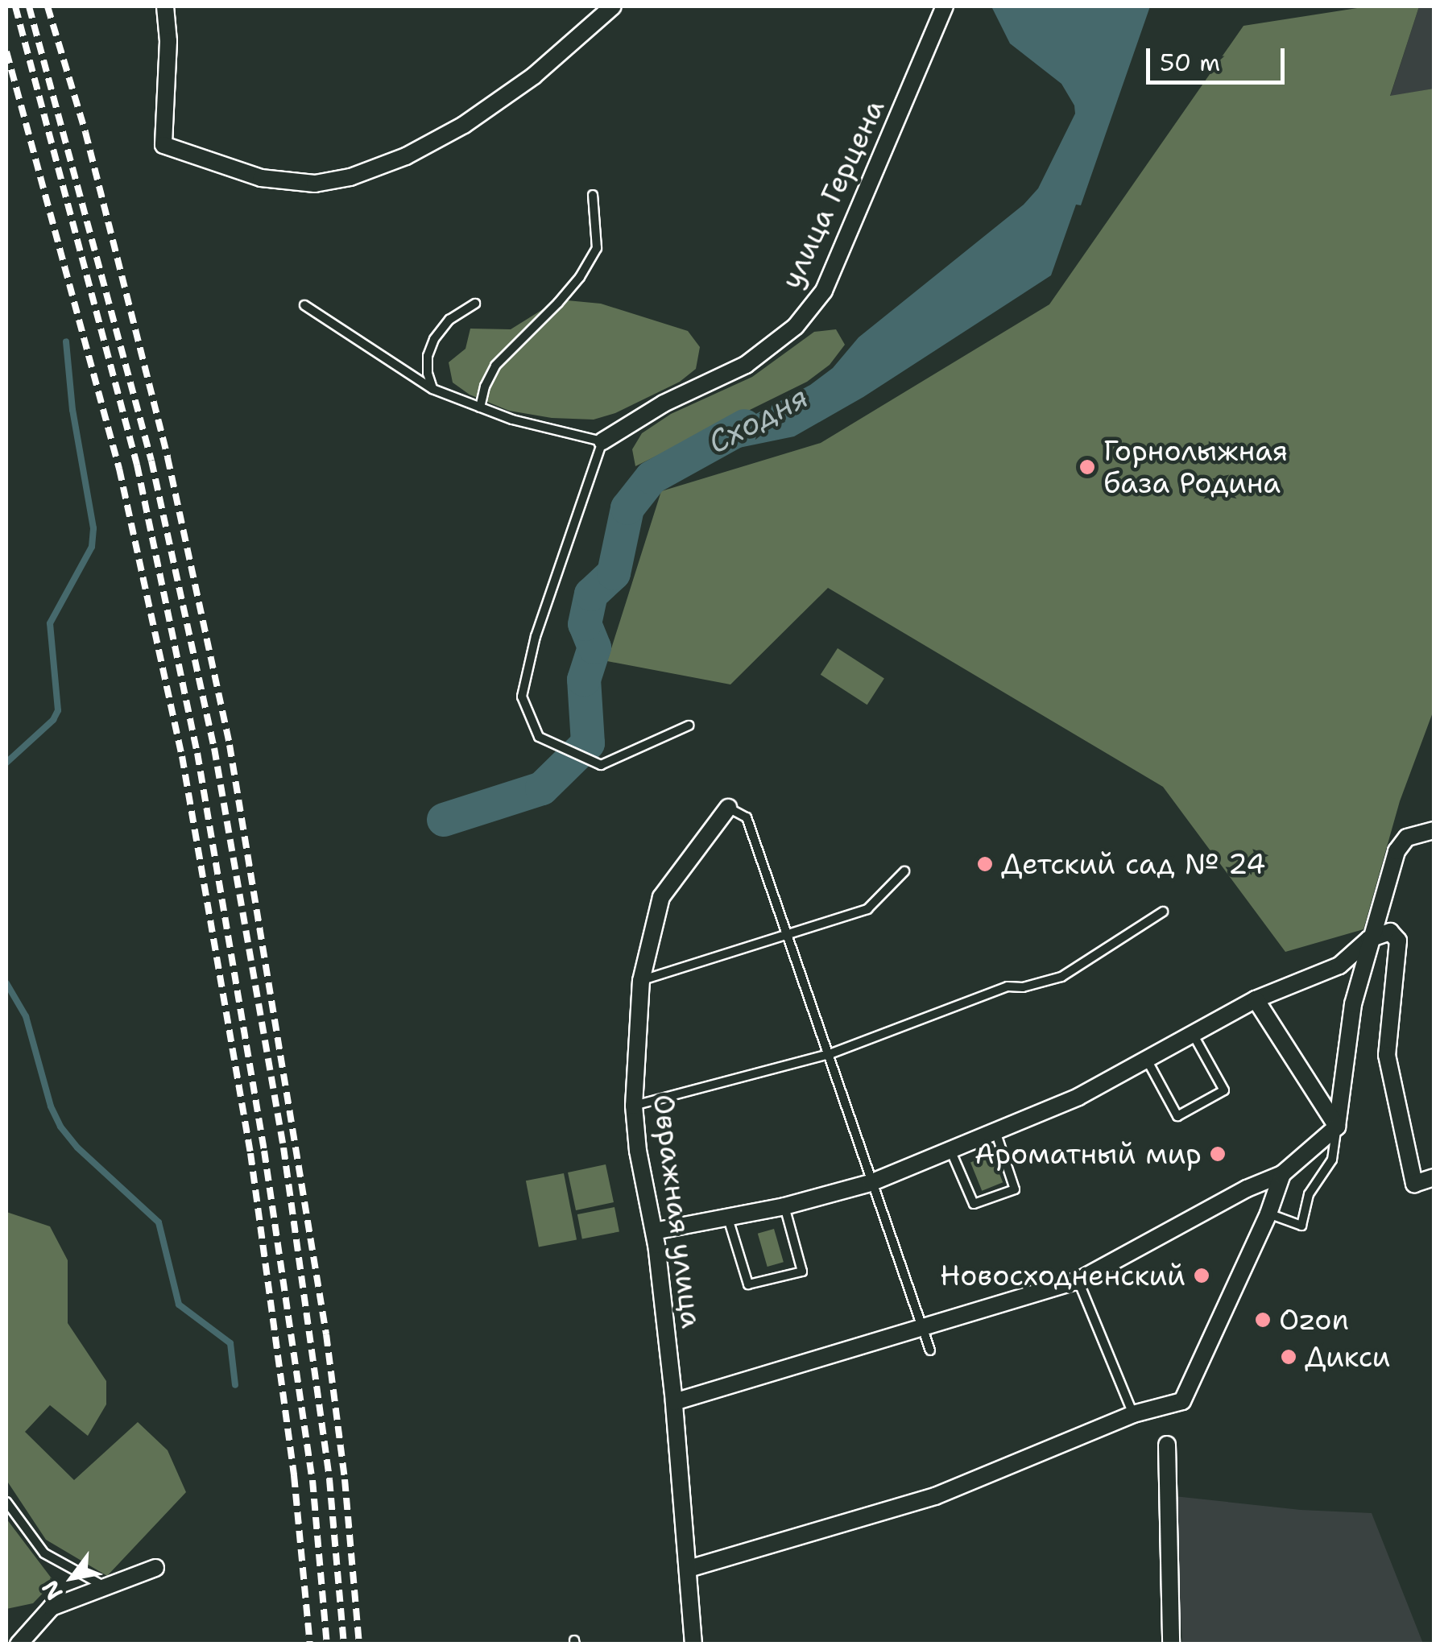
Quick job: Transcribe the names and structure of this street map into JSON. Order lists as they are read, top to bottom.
{
  "streets": {
    "street": ["улица Герцена", "Овражная улица"]
  },
  "water": ["Сходня"],
  "places": [
    "Горнолыжная база Родина",
    "Детский сад № 24",
    "Ароматный мир",
    "Новосходненский",
    "Ozon",
    "Дикси"
  ],
  "scale_bar": "50 m",
  "north": "bottom left"
}
